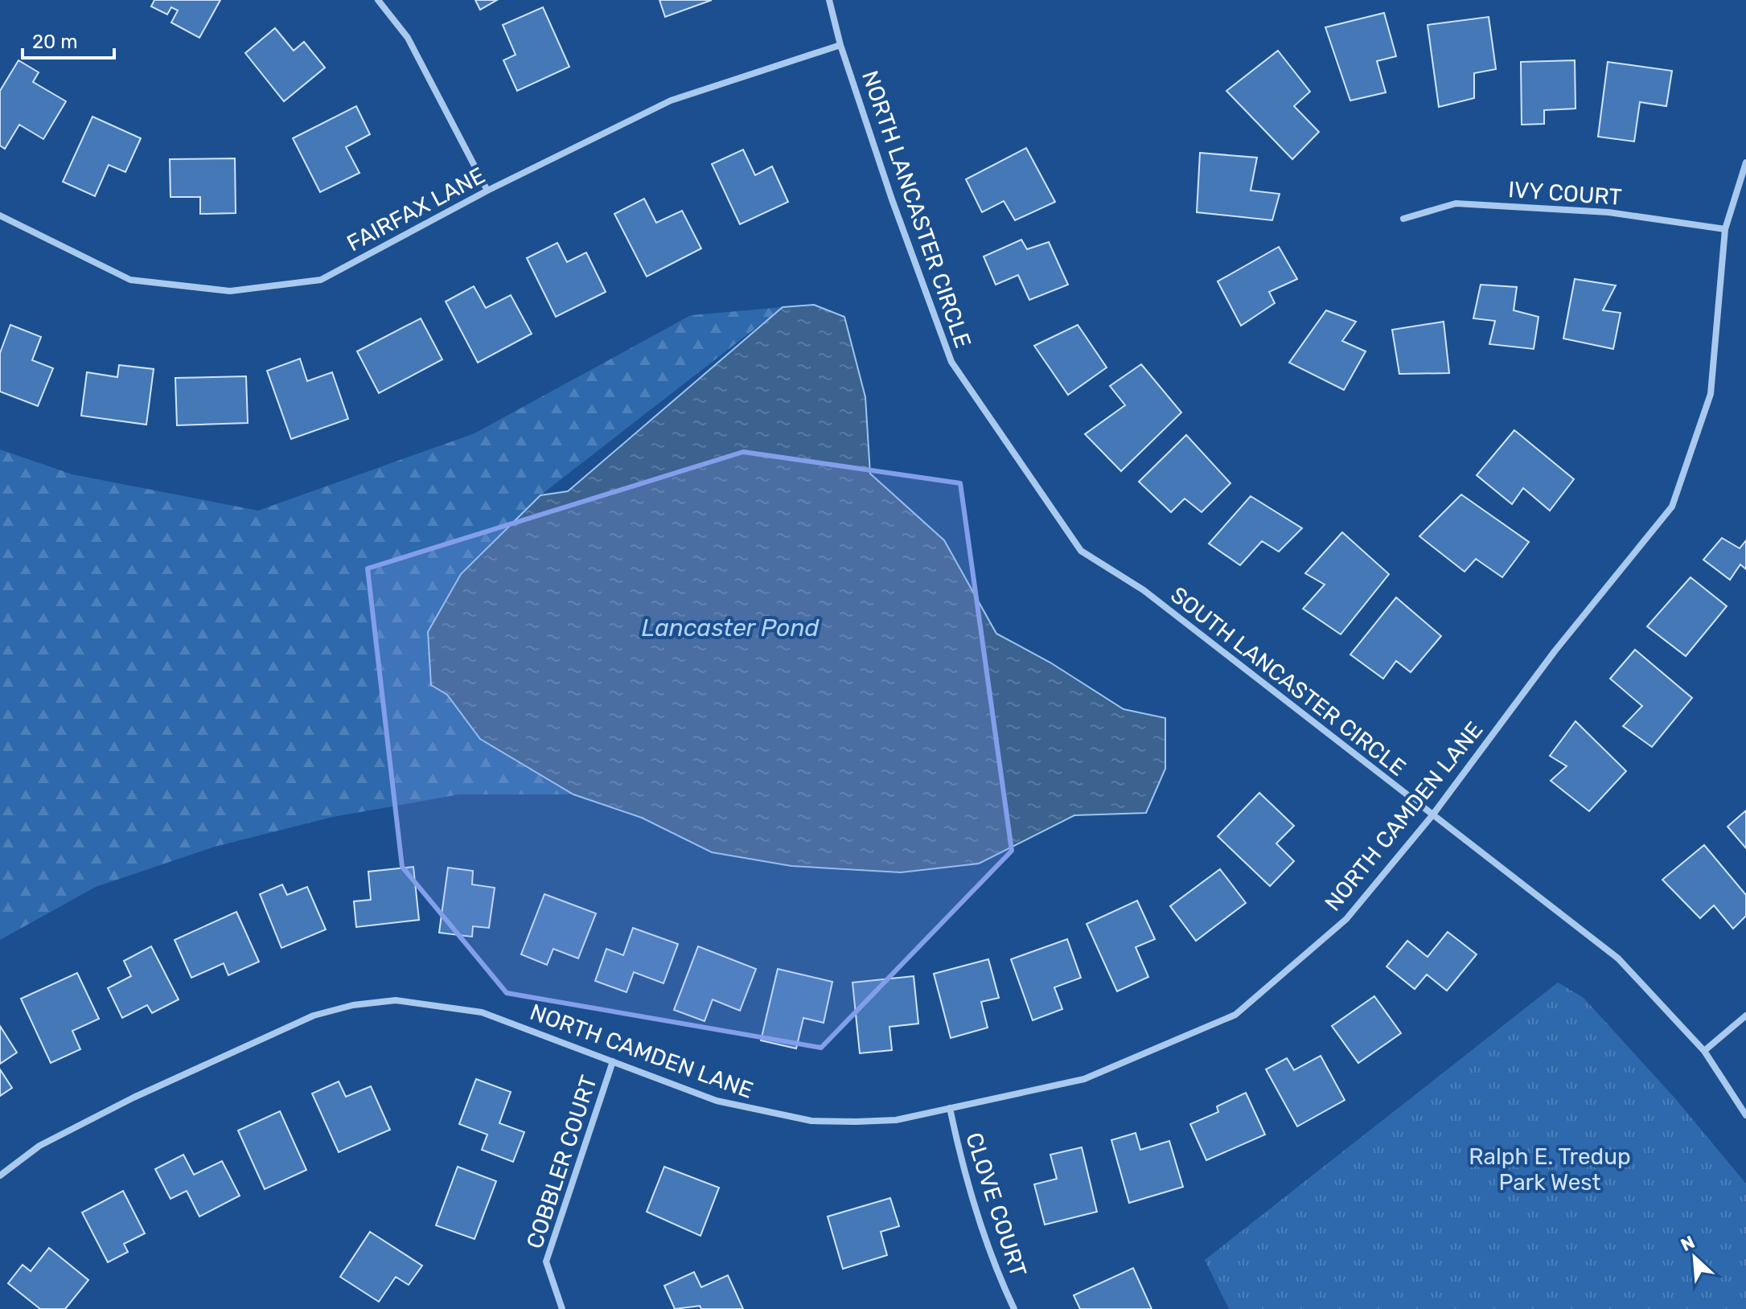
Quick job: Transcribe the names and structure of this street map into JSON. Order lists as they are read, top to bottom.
{
  "streets": {
    "street": [
      "IVY COURT",
      "FAIRFAX LANE",
      "NORTH LANCASTER CIRCLE",
      "SOUTH LANCASTER CIRCLE",
      "NORTH CAMDEN LANE",
      "COBBLER COURT",
      "CLOVE COURT"
    ]
  },
  "crossings": [
    ["IVY COURT", "NORTH CAMDEN LANE"],
    ["FAIRFAX LANE", "NORTH LANCASTER CIRCLE"],
    ["NORTH LANCASTER CIRCLE", "SOUTH LANCASTER CIRCLE"],
    ["SOUTH LANCASTER CIRCLE", "NORTH CAMDEN LANE"],
    ["NORTH CAMDEN LANE", "COBBLER COURT"],
    ["NORTH CAMDEN LANE", "CLOVE COURT"]
  ],
  "water": ["Lancaster Pond"],
  "parks": ["Ralph E. Tredup Park West"],
  "scale_bar": "20 m",
  "north": "top left"
}
